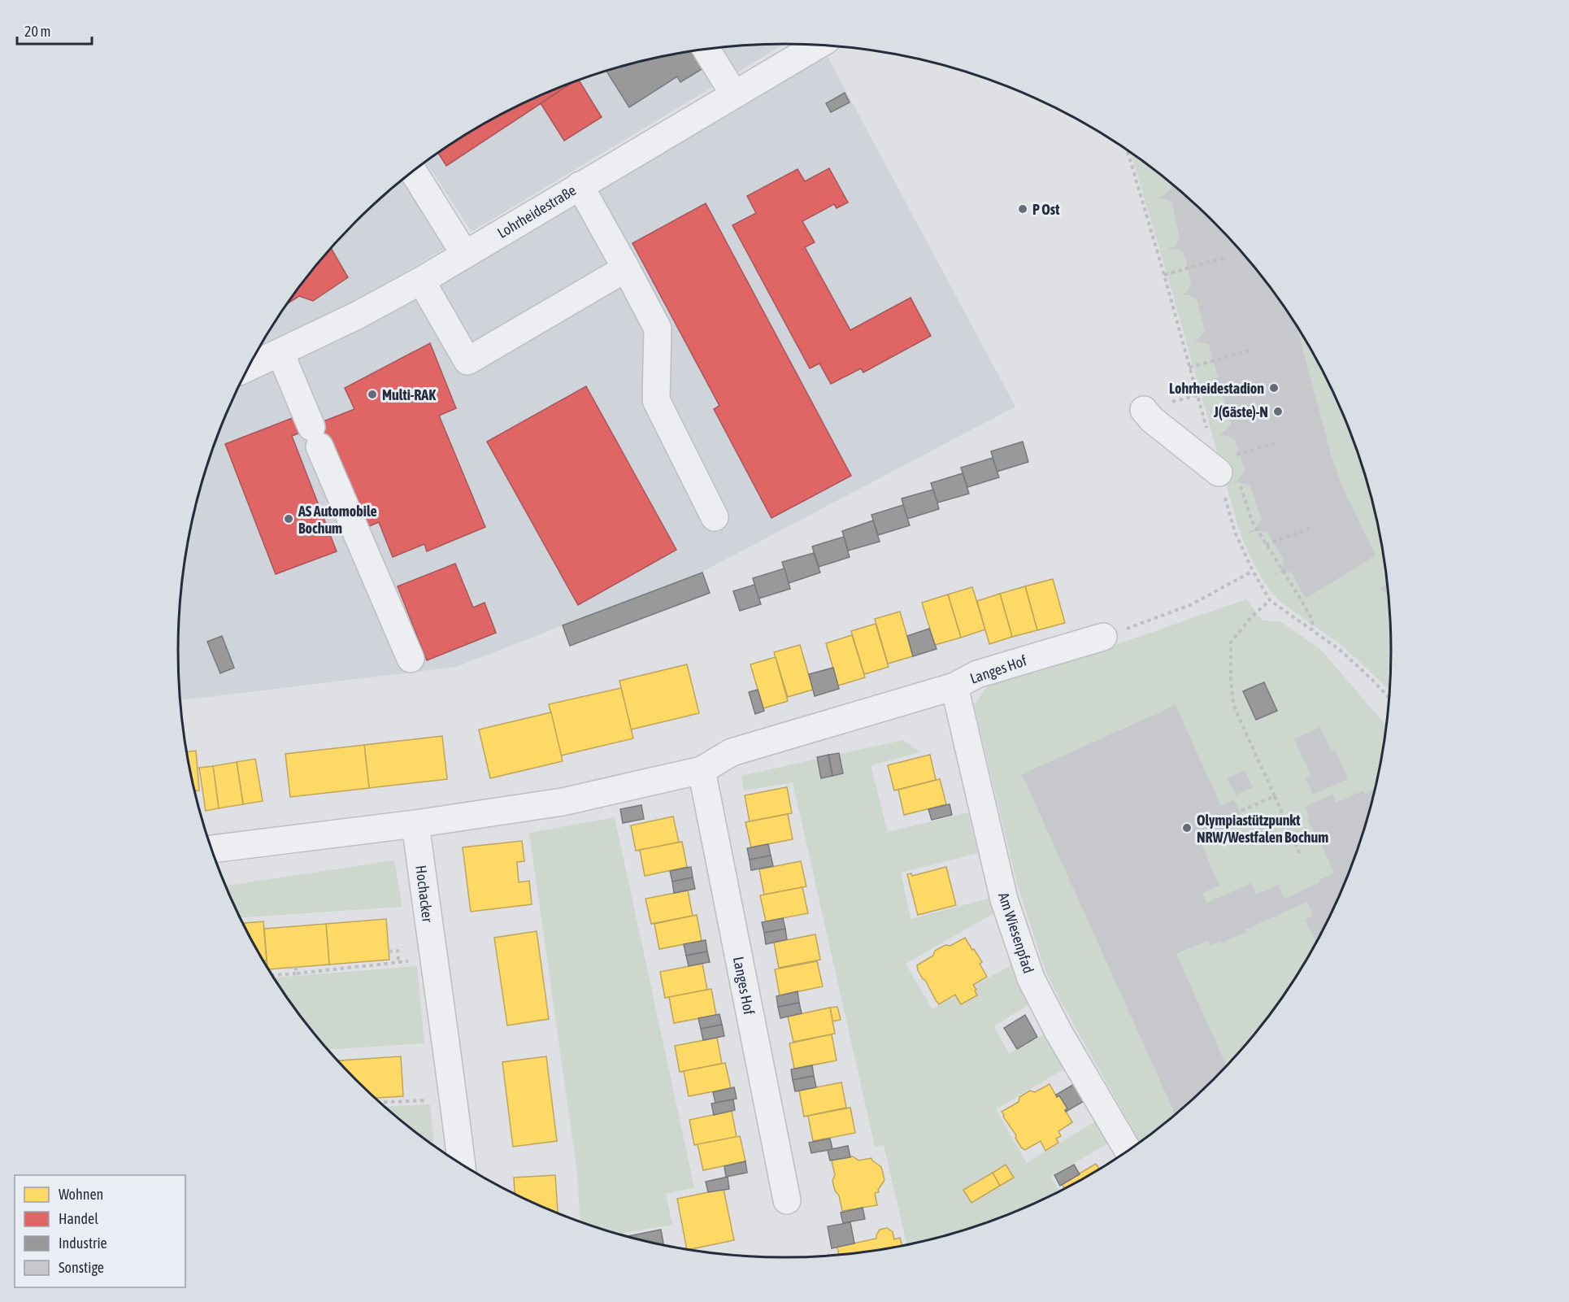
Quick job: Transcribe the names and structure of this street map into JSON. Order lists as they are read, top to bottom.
{
  "streets": {
    "street": [
      "Lohrheidestraße",
      "Langes Hof",
      "Hochacker",
      "Am Wiesenpfad"
    ]
  },
  "crossings": [
    ["Langes Hof", "Hochacker"],
    ["Langes Hof", "Am Wiesenpfad"]
  ],
  "places": [
    "P Ost",
    "Lohrheidestadion",
    "Multi-RAK",
    "J(Gäste)-N",
    "AS Automobile Bochum",
    "Olympiastützpunkt NRW/Westfalen Bochum"
  ],
  "legend": [
    "Wohnen",
    "Handel",
    "Industrie",
    "Sonstige"
  ],
  "scale_bar": "20 m"
}
